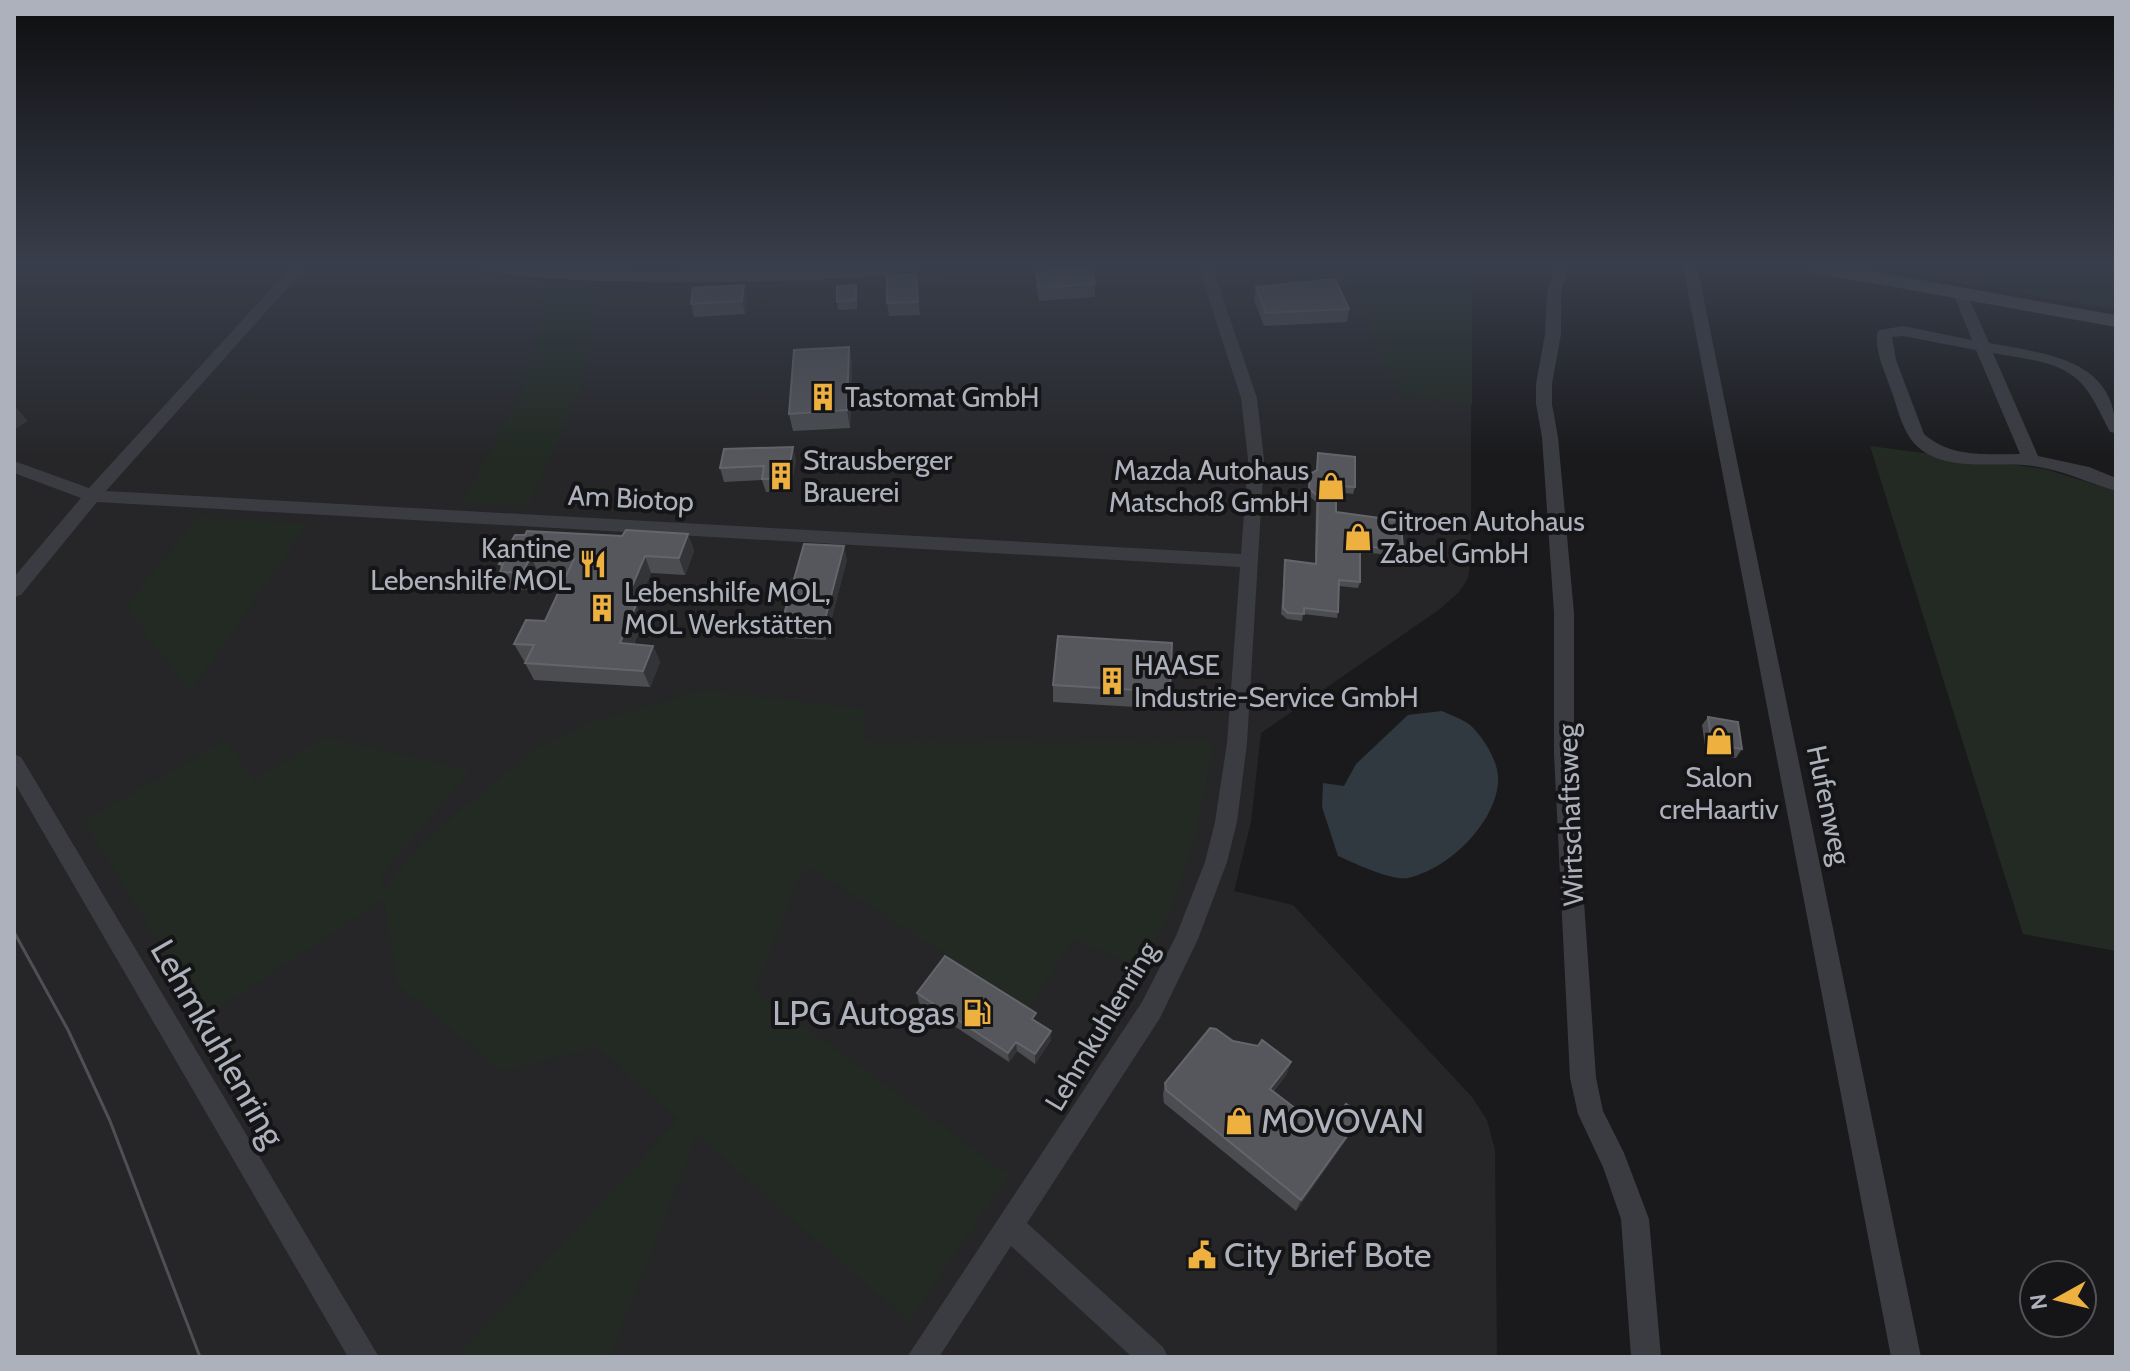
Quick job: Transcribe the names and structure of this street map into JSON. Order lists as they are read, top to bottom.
{
  "streets": {
    "street": [
      "Am Biotop",
      "Hufenweg",
      "Wirtschaftsweg",
      "Lehmkuhlenring"
    ]
  },
  "crossings": [
    ["Am Biotop", "Lehmkuhlenring"]
  ],
  "places": {
    "building": [
      "Tastomat GmbH",
      "Strausberger Brauerei",
      "Lebenshilfe MOL, MOL Werkstätten",
      "HAASE Industrie-Service GmbH"
    ],
    "shop": [
      "Mazda Autohaus Matschoß GmbH",
      "Citroen Autohaus Zabel GmbH",
      "Salon creHaartiv",
      "MOVOVAN"
    ],
    "restaurant": ["Kantine Lebenshilfe MOL"],
    "fuel station": ["LPG Autogas"],
    "public building": ["City Brief Bote"]
  },
  "north": "left"
}
